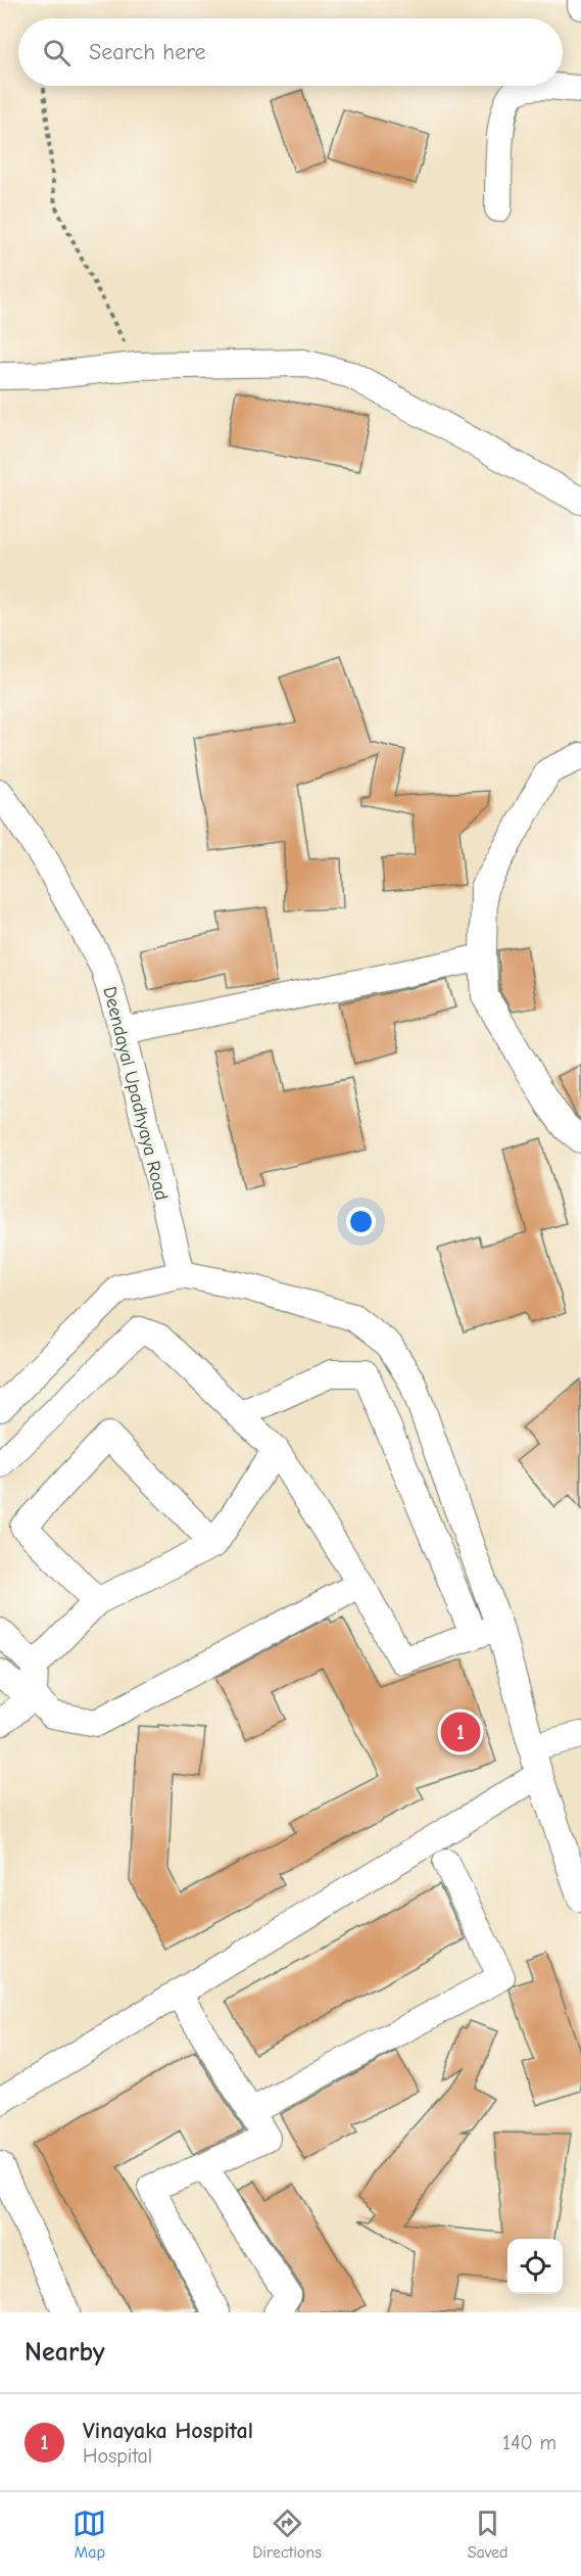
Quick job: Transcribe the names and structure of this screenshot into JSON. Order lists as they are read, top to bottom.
{
  "streets": {
    "street": ["Deendayal Upadhyaya Road"]
  },
  "page": {
    "search": "Search here",
    "pins": "1",
    "heading": "Nearby",
    "list": [
      {
        "mark": "1",
        "name": "Vinayaka Hospital",
        "note": "Hospital",
        "value": "140 m"
      }
    ],
    "nav": ["Map", "Directions", "Saved"]
  }
}
